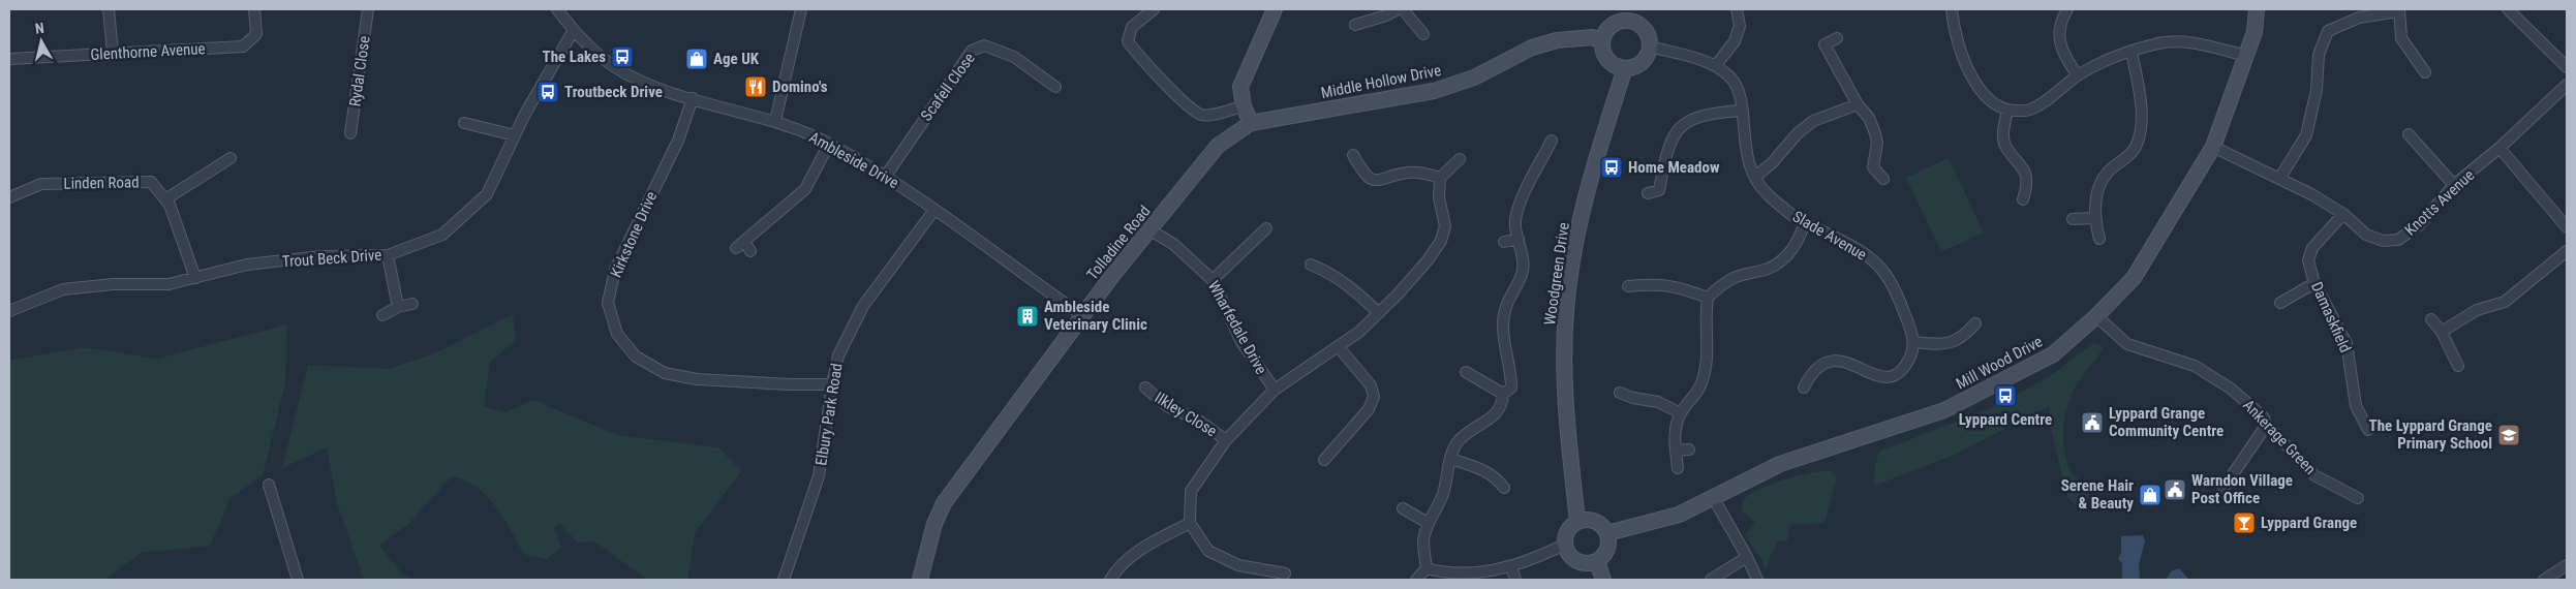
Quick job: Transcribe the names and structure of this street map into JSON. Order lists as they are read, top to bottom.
{
  "streets": {
    "main road": [
      "Middle Hollow Drive",
      "Tolladine Road",
      "Woodgreen Drive",
      "Mill Wood Drive"
    ],
    "street": [
      "Glenthorne Avenue",
      "Rydal Close",
      "Scafell Close",
      "Ambleside Drive",
      "Linden Road",
      "Knotts Avenue",
      "Kirkstone Drive",
      "Slade Avenue",
      "Trout Beck Drive",
      "Damaskfield",
      "Wharfedale Drive",
      "Elbury Park Road",
      "Ilkley Close",
      "Ankerage Green"
    ]
  },
  "crossings": [
    ["Middle Hollow Drive", "Slade Avenue"],
    ["Middle Hollow Drive", "Tolladine Road"],
    ["Middle Hollow Drive", "Woodgreen Drive"],
    ["Scafell Close", "Ambleside Drive"],
    ["Ambleside Drive", "Kirkstone Drive"],
    ["Ambleside Drive", "Tolladine Road"],
    ["Ambleside Drive", "Trout Beck Drive"],
    ["Ambleside Drive", "Elbury Park Road"],
    ["Linden Road", "Trout Beck Drive"],
    ["Knotts Avenue", "Damaskfield"],
    ["Knotts Avenue", "Mill Wood Drive"],
    ["Kirkstone Drive", "Elbury Park Road"],
    ["Slade Avenue", "Woodgreen Drive"],
    ["Tolladine Road", "Wharfedale Drive"],
    ["Woodgreen Drive", "Mill Wood Drive"],
    ["Mill Wood Drive", "Ankerage Green"]
  ],
  "places": {
    "bus stop": [
      "The Lakes",
      "Troutbeck Drive",
      "Home Meadow",
      "Lyppard Centre"
    ],
    "shop": ["Age UK", "Serene Hair & Beauty"],
    "restaurant": ["Domino's"],
    "building": ["Ambleside Veterinary Clinic"],
    "public building": ["Lyppard Grange Community Centre", "Warndon Village Post Office"],
    "school or university": ["The Lyppard Grange Primary School"],
    "bar": ["Lyppard Grange"]
  },
  "north": "top"
}
